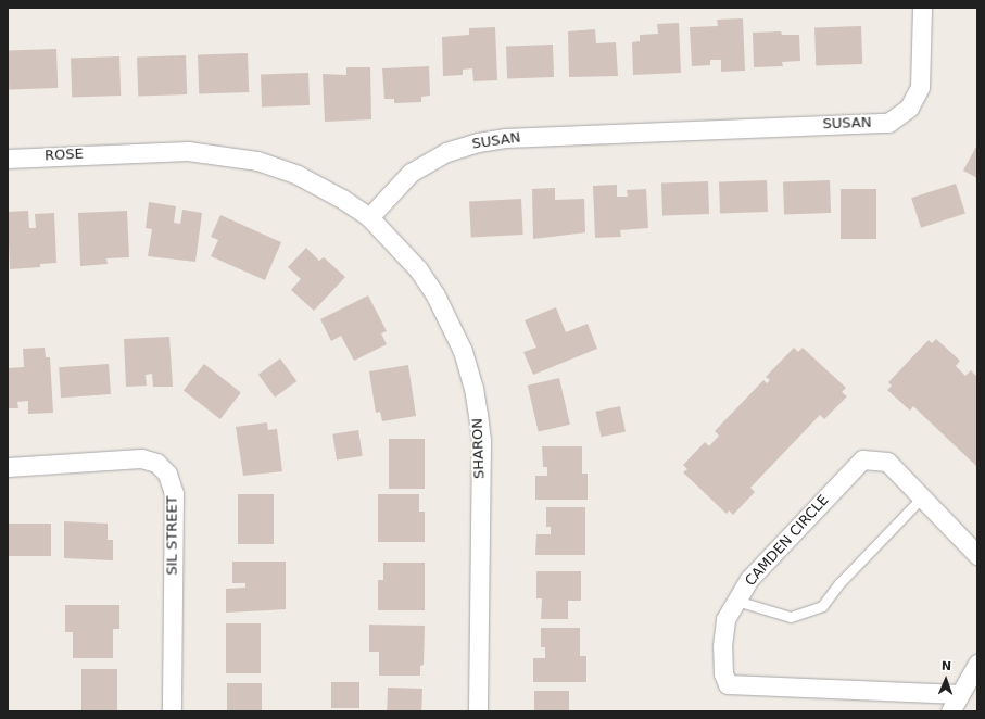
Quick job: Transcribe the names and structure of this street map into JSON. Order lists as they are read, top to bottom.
{
  "streets": {
    "street": [
      "SUSAN",
      "ROSE",
      "SHARON",
      "SIL STREET",
      "CAMDEN CIRCLE"
    ]
  },
  "crossings": [
    ["SUSAN", "ROSE"],
    ["SUSAN", "SHARON"],
    ["ROSE", "SHARON"]
  ],
  "north": "top"
}
